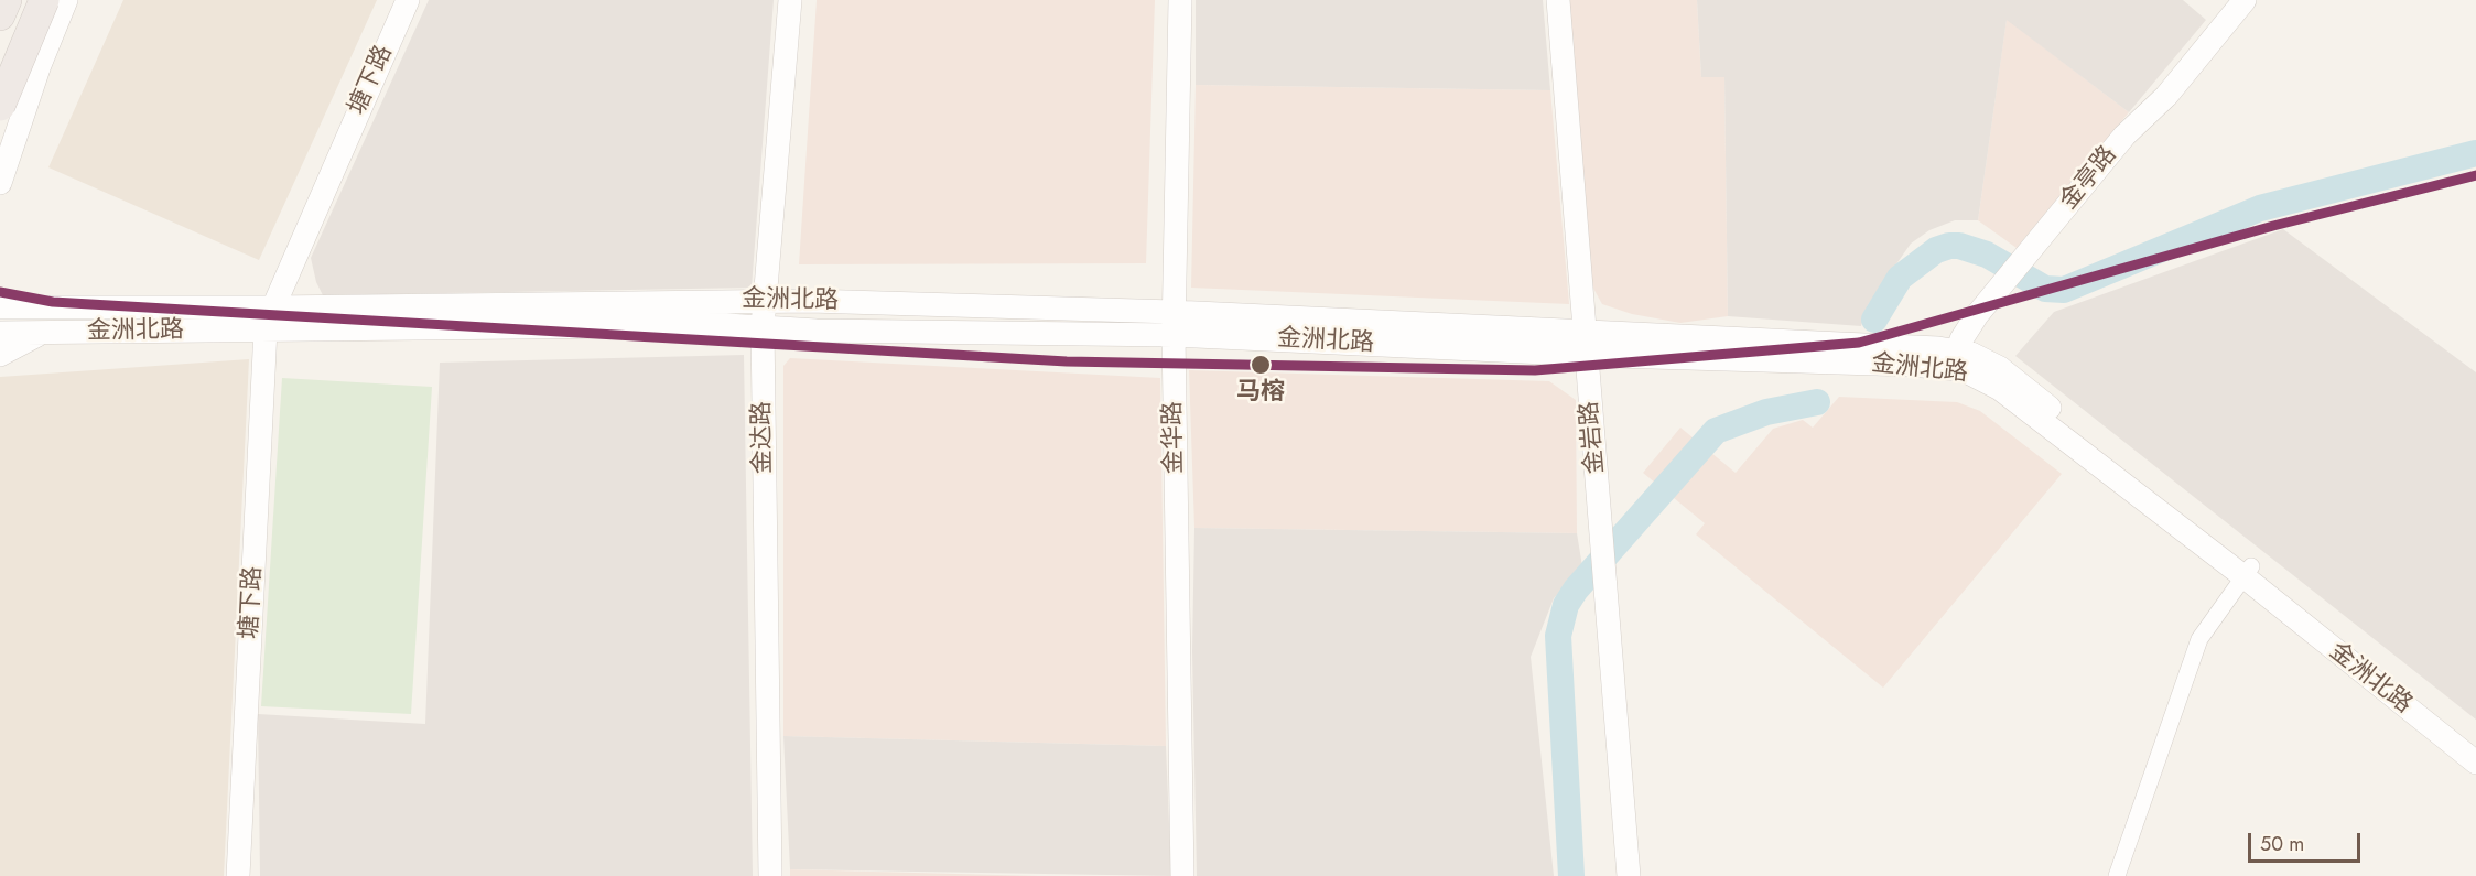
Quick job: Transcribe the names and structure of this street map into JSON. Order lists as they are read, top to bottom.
{
  "streets": {
    "main road": [
      "塘下路",
      "金亭路",
      "金洲北路",
      "金达路",
      "金华路",
      "金岩路"
    ]
  },
  "crossings": [
    ["塘下路", "金洲北路"],
    ["金亭路", "金洲北路"],
    ["金洲北路", "金达路"],
    ["金洲北路", "金华路"],
    ["金洲北路", "金岩路"]
  ],
  "places": ["马榕"],
  "scale_bar": "50 m"
}
